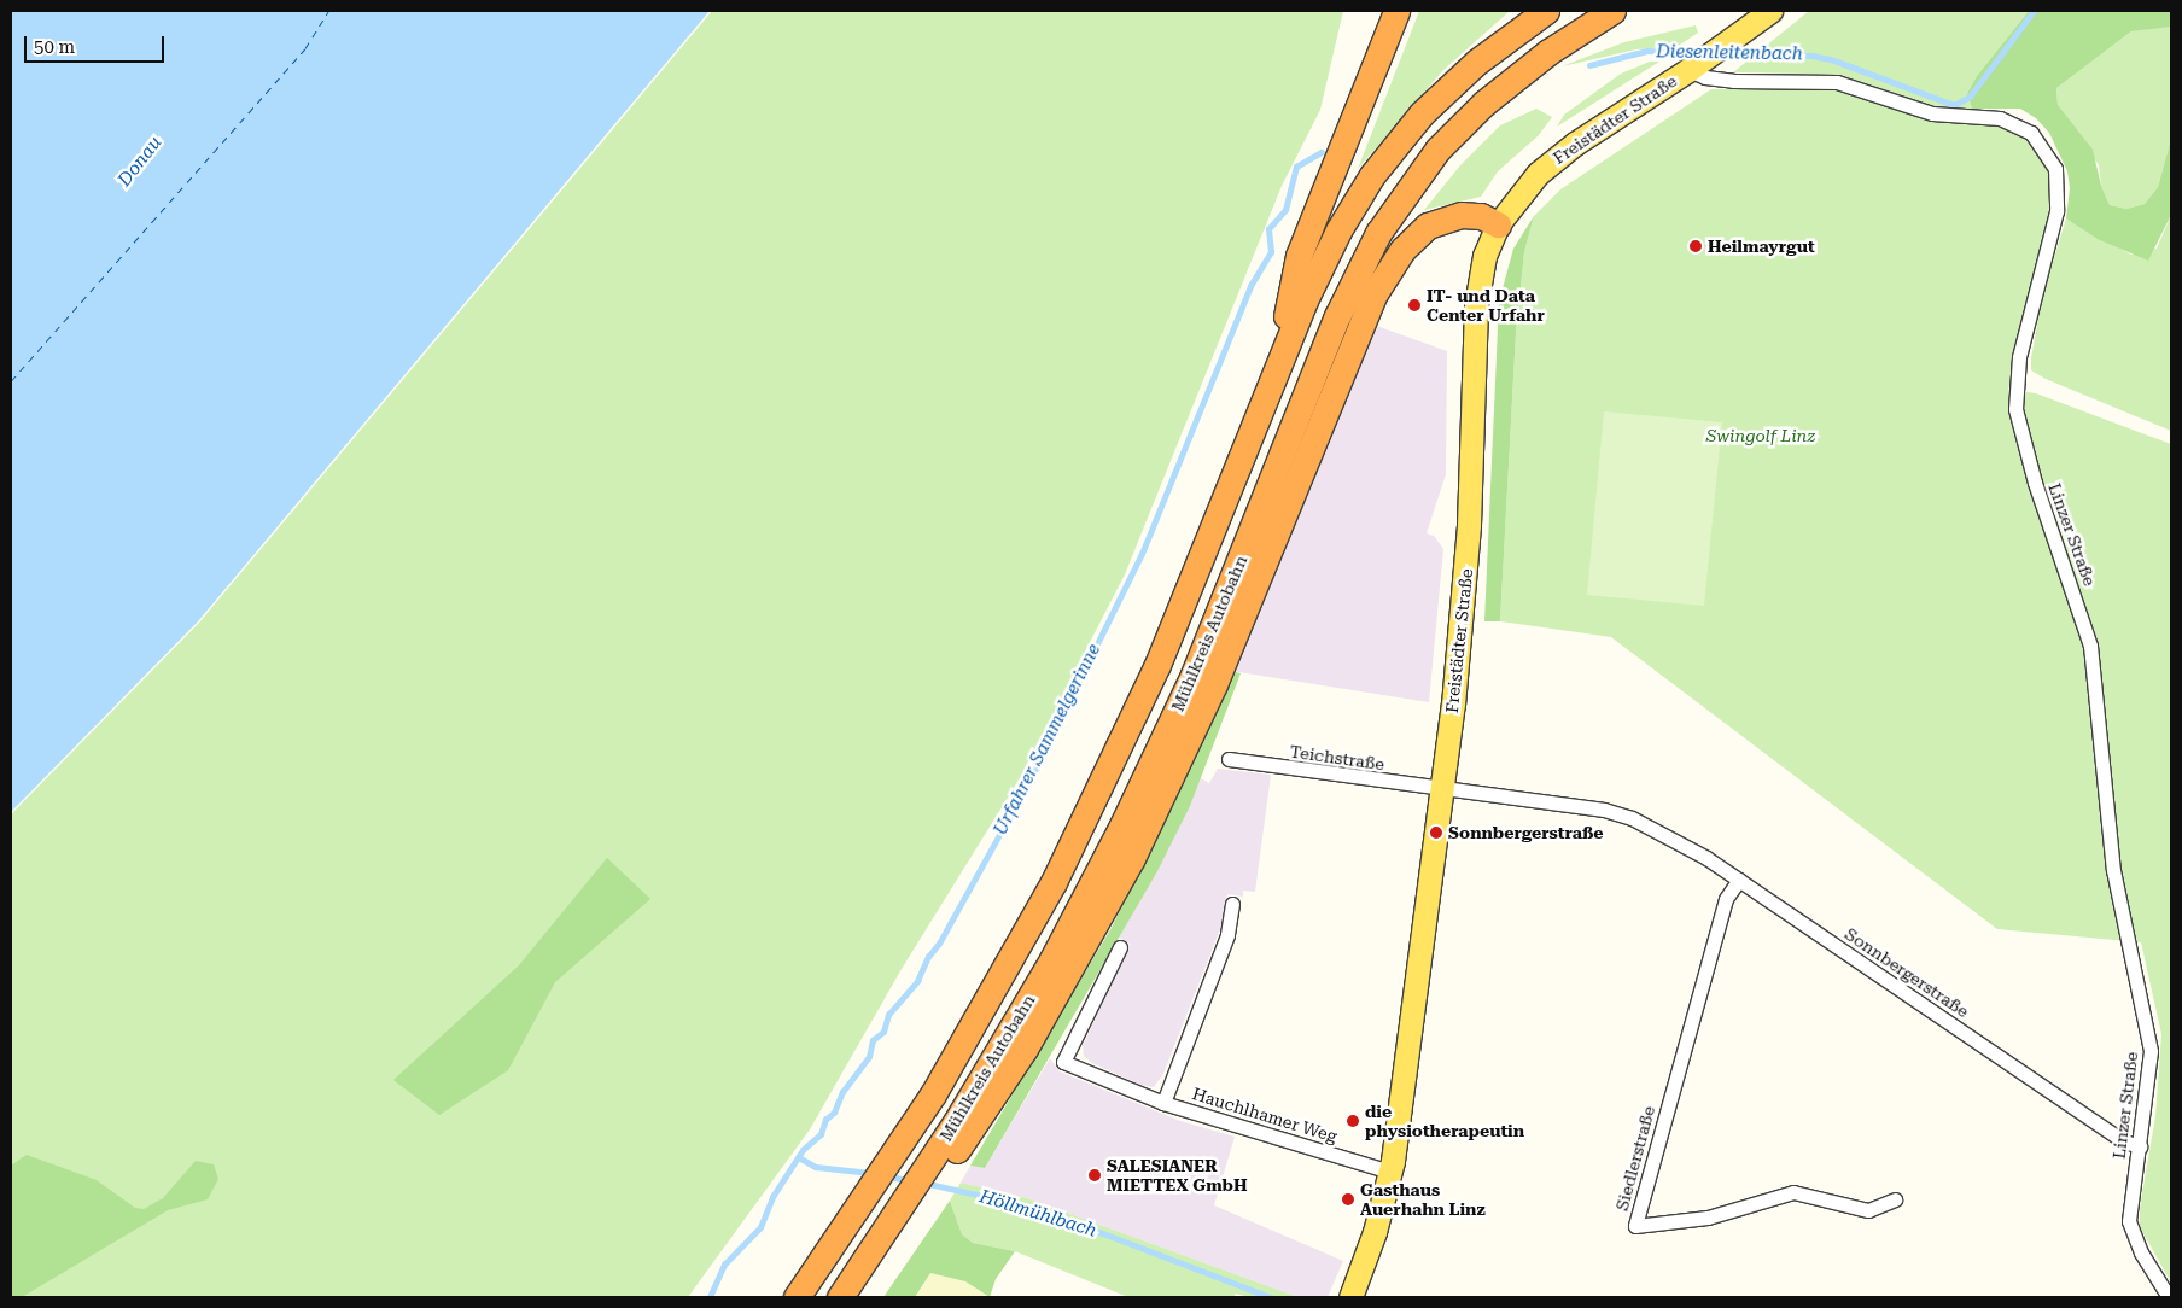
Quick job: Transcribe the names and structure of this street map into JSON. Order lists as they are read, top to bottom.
{
  "streets": {
    "highway": ["Mühlkreis Autobahn"],
    "main road": ["Freistädter Straße"],
    "street": [
      "Linzer Straße",
      "Teichstraße",
      "Sonnbergerstraße",
      "Hauchlhamer Weg",
      "Siedlerstraße"
    ]
  },
  "crossings": [
    ["Freistädter Straße", "Linzer Straße"],
    ["Freistädter Straße", "Teichstraße"],
    ["Freistädter Straße", "Sonnbergerstraße"],
    ["Freistädter Straße", "Hauchlhamer Weg"],
    ["Linzer Straße", "Sonnbergerstraße"],
    ["Teichstraße", "Sonnbergerstraße"],
    ["Sonnbergerstraße", "Siedlerstraße"]
  ],
  "water": [
    "Diesenleitenbach",
    "Donau",
    "Urfahrer Sammelgerinne",
    "Höllmühlbach"
  ],
  "parks": ["Swingolf Linz"],
  "places": [
    "Heilmayrgut",
    "IT- und Data Center Urfahr",
    "Sonnbergerstraße",
    "die physiotherapeutin",
    "SALESIANER MIETTEX GmbH",
    "Gasthaus Auerhahn Linz"
  ],
  "scale_bar": "50 m"
}
